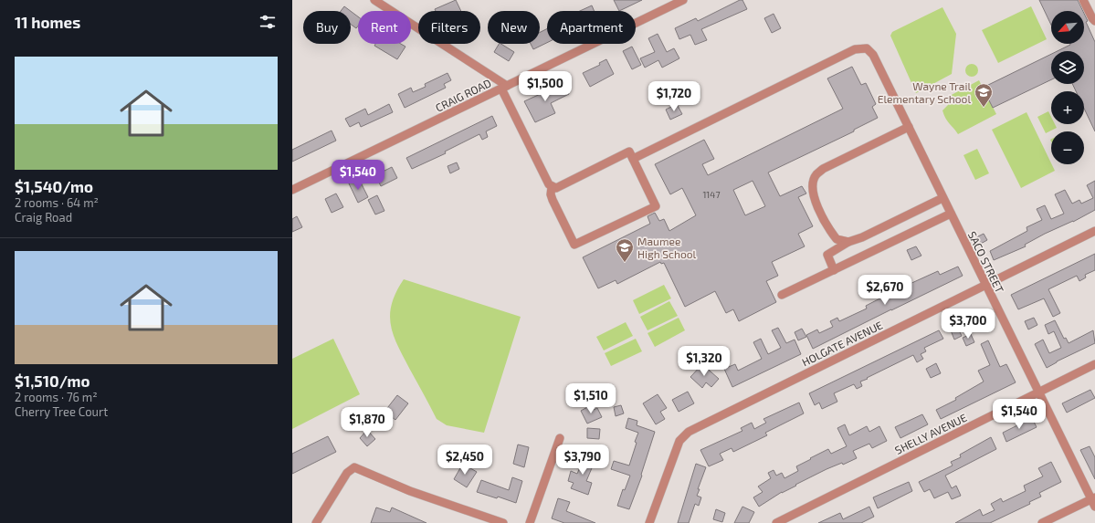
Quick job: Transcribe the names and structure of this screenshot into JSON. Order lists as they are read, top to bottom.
{
  "streets": {
    "street": [
      "CRAIG ROAD",
      "SACO STREET",
      "HOLGATE AVENUE",
      "SHELLY AVENUE"
    ]
  },
  "crossings": [
    ["SACO STREET", "HOLGATE AVENUE"],
    ["SACO STREET", "SHELLY AVENUE"]
  ],
  "places": {
    "school or university": ["Wayne Trail Elementary School", "Maumee High School"]
  },
  "house_numbers": ["1147"],
  "north": "bottom left",
  "page": {
    "heading": "11 homes",
    "map_buttons": ["+", "−"],
    "chip": [
      "Buy",
      "Rent",
      "Filters",
      "New",
      "Apartment"
    ],
    "list": [
      {
        "name": "$1,540/mo",
        "note": "2 rooms · 64 m² · Craig Road"
      },
      {
        "name": "$1,510/mo",
        "note": "2 rooms · 76 m² · Cherry Tree Court"
      }
    ],
    "price": [
      "$1,500",
      "$1,720",
      "$1,540",
      "$2,670",
      "$3,700",
      "$1,320",
      "$1,510",
      "$1,540",
      "$1,870",
      "$2,450",
      "$3,790"
    ]
  }
}
